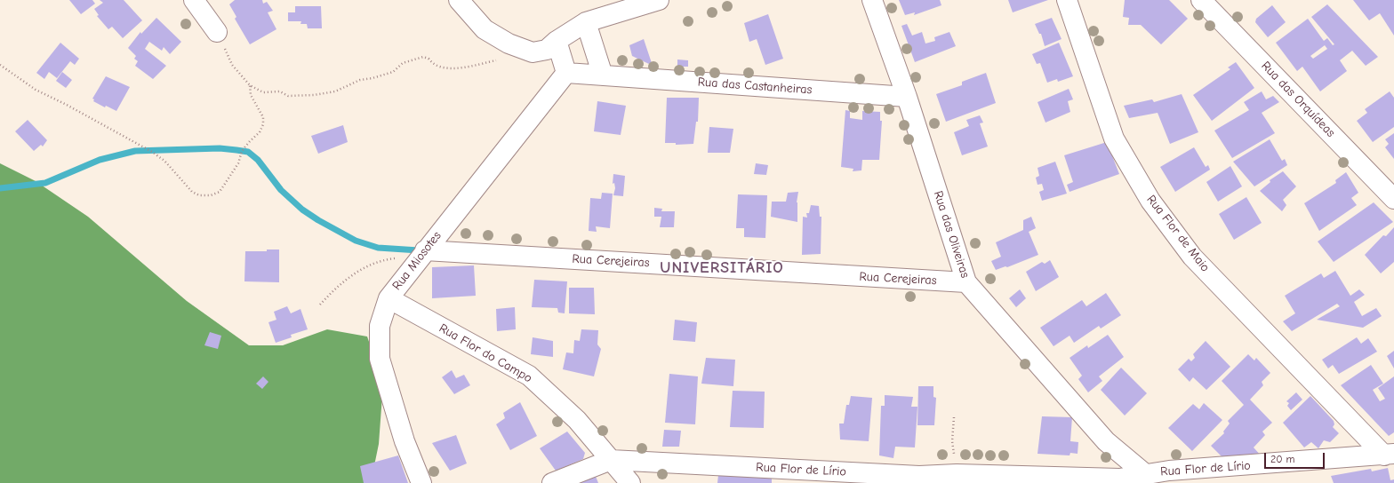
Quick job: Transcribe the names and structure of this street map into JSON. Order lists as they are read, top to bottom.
{
  "streets": {
    "street": [
      "Rua das Castanheiras",
      "Rua das Orquídeas",
      "Rua Flor de Maio",
      "Rua das Oliveiras",
      "Rua Miosotes",
      "Rua Cerejeiras",
      "Rua Flor do Campo",
      "Rua Flor de Lírio"
    ]
  },
  "crossings": [
    ["Rua das Castanheiras", "Rua das Oliveiras"],
    ["Rua das Castanheiras", "Rua Miosotes"],
    ["Rua Flor de Maio", "Rua Flor de Lírio"],
    ["Rua das Oliveiras", "Rua Cerejeiras"],
    ["Rua das Oliveiras", "Rua Flor de Lírio"],
    ["Rua Miosotes", "Rua Cerejeiras"],
    ["Rua Miosotes", "Rua Flor do Campo"],
    ["Rua Flor do Campo", "Rua Flor de Lírio"]
  ],
  "districts": ["UNIVERSITÁRIO"],
  "scale_bar": "20 m"
}
